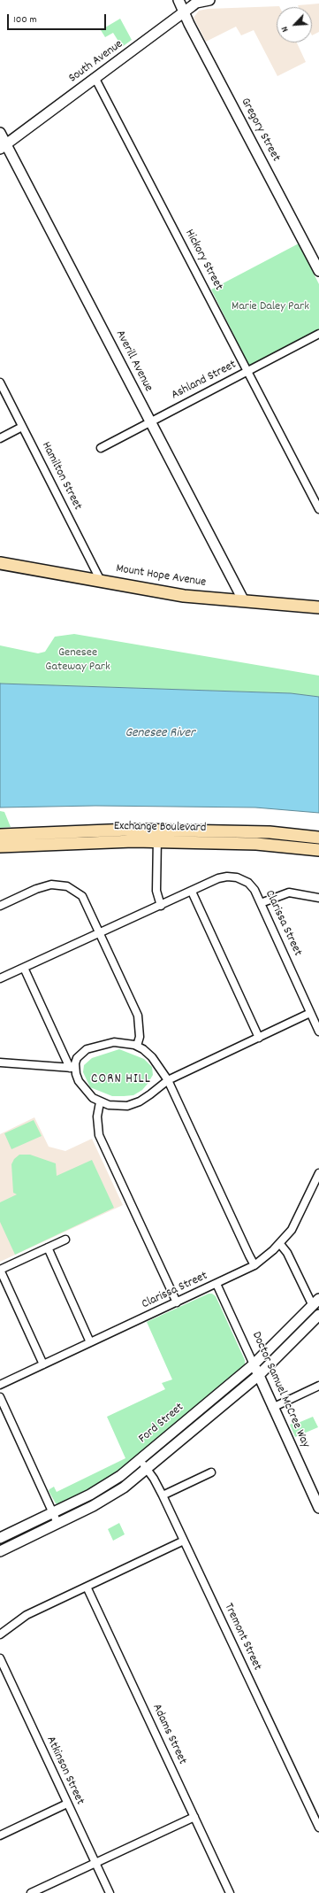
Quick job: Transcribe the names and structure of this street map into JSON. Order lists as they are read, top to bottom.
{
  "streets": {
    "main road": [
      "South Avenue",
      "Gregory Street",
      "Averill Avenue",
      "Mount Hope Avenue",
      "Exchange Boulevard",
      "Doctor Samuel McCree Way",
      "Ford Street"
    ],
    "street": [
      "Hickory Street",
      "Ashland Street",
      "Hamilton Street",
      "Clarissa Street",
      "Tremont Street",
      "Adams Street",
      "Atkinson Street"
    ]
  },
  "crossings": [
    ["South Avenue", "Gregory Street"],
    ["South Avenue", "Hickory Street"],
    ["South Avenue", "Averill Avenue"],
    ["Hickory Street", "Ashland Street"],
    ["Averill Avenue", "Ashland Street"],
    ["Averill Avenue", "Mount Hope Avenue"],
    ["Hamilton Street", "Mount Hope Avenue"],
    ["Clarissa Street", "Doctor Samuel McCree Way"],
    ["Doctor Samuel McCree Way", "Ford Street"],
    ["Ford Street", "Tremont Street"]
  ],
  "districts": ["CORN HILL"],
  "water": ["Genesee River"],
  "parks": ["Marie Daley Park", "Genesee Gateway Park"],
  "scale_bar": "100 m",
  "north": "bottom left"
}
